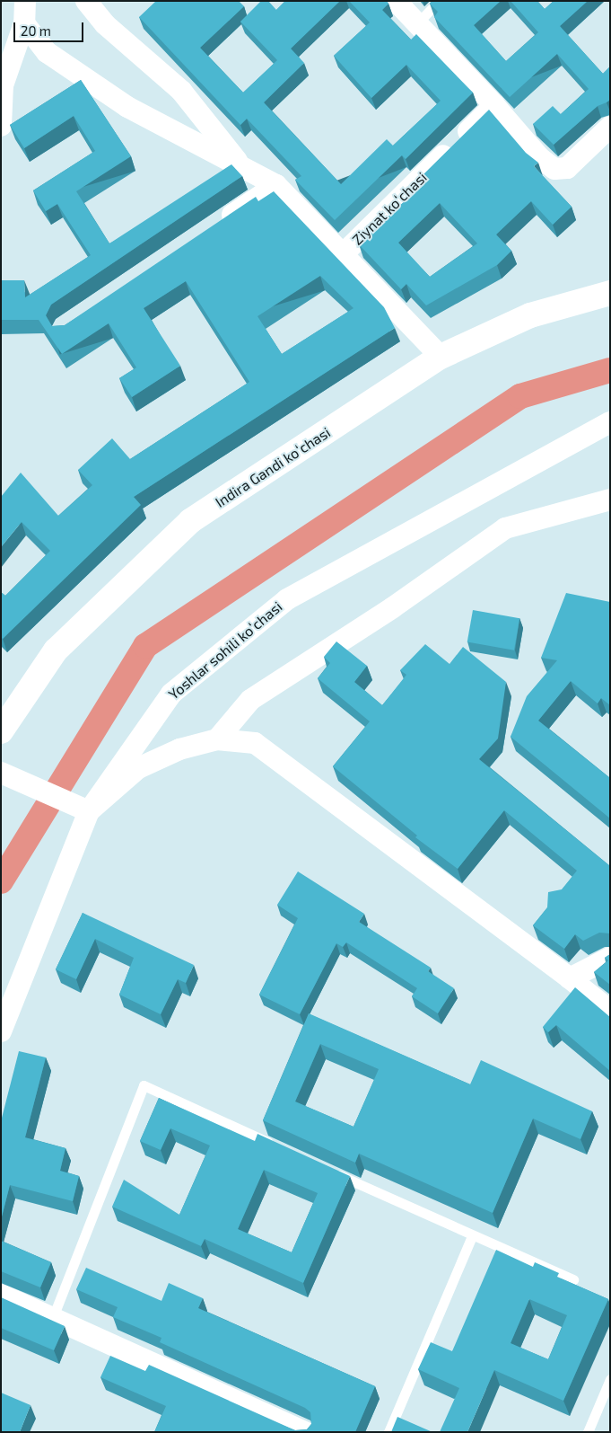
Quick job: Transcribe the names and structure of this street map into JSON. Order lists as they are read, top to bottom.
{
  "streets": {
    "street": ["Ziynat koʻchasi", "Indira Gandi koʻchasi", "Yoshlar sohili koʻchasi"]
  },
  "scale_bar": "20 m"
}
